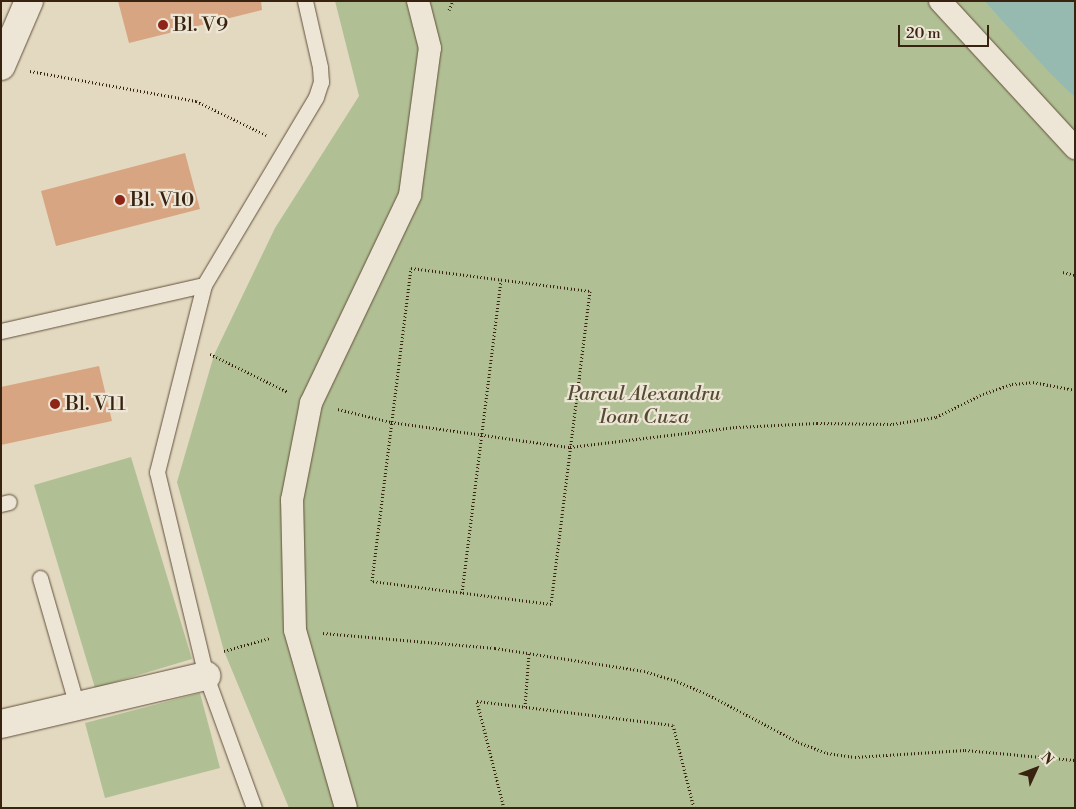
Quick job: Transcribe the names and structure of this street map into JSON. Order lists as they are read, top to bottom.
{
  "parks": ["Parcul Alexandru Ioan Cuza"],
  "places": ["Bl. V9", "Bl. V10", "Bl. V11"],
  "scale_bar": "20 m",
  "north": "top right"
}
